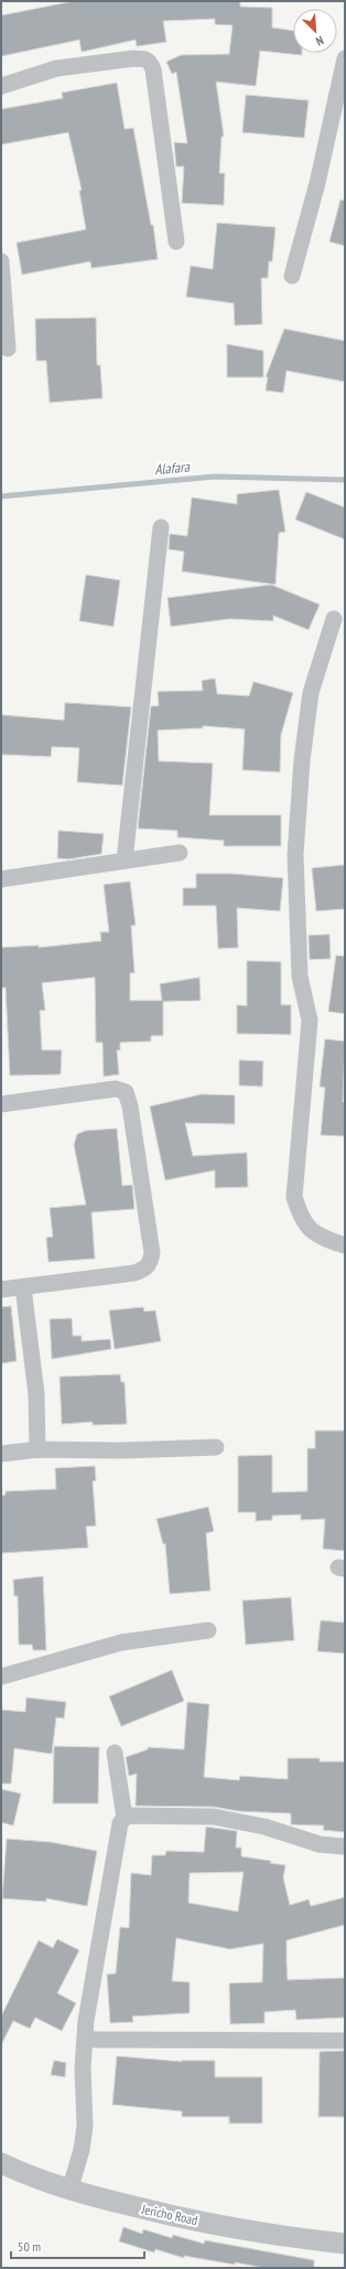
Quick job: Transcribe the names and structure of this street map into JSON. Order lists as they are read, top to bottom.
{
  "streets": {
    "street": ["Jericho Road"]
  },
  "water": ["Alafara"],
  "scale_bar": "50 m",
  "north": "bottom right"
}
